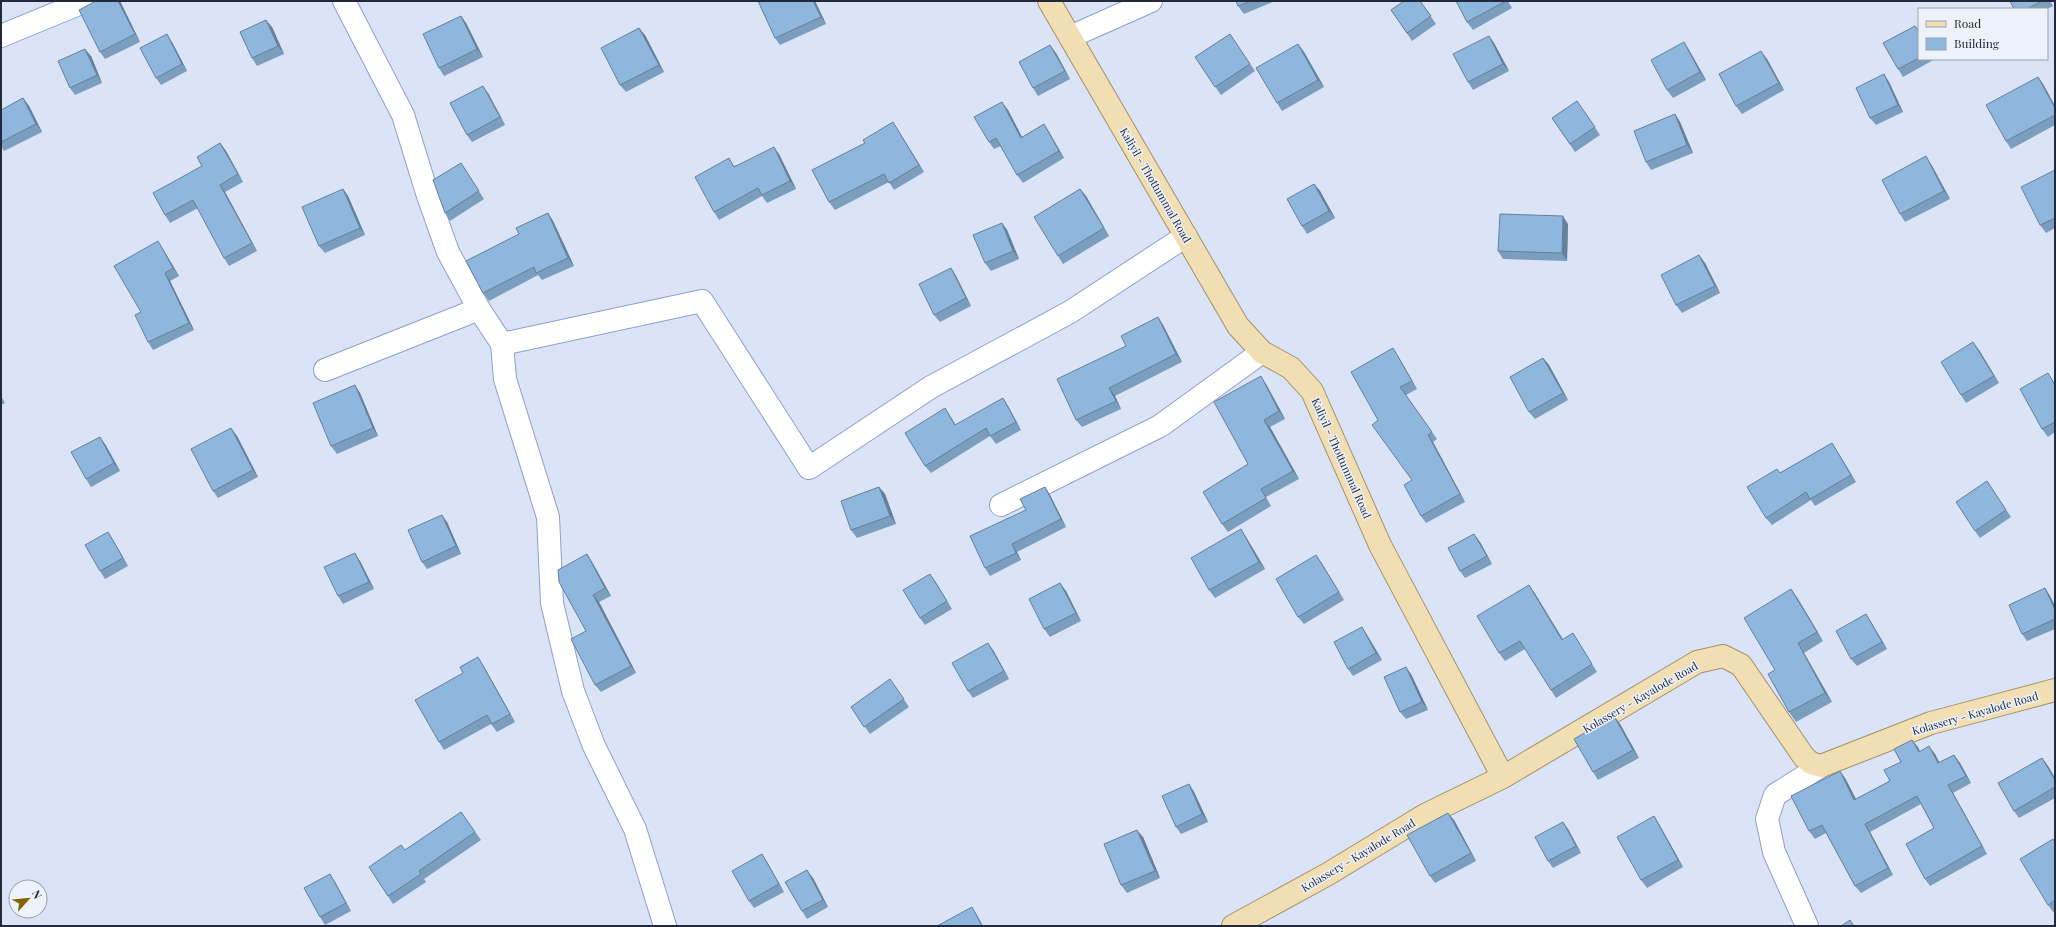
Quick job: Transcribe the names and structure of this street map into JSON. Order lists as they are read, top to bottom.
{
  "streets": {
    "main road": ["Kaliyil - Thottummal Road", "Kolassery - Kayalode Road"]
  },
  "crossings": [
    ["Kaliyil - Thottummal Road", "Kolassery - Kayalode Road"]
  ],
  "legend": ["Road", "Building"],
  "north": "top right"
}
